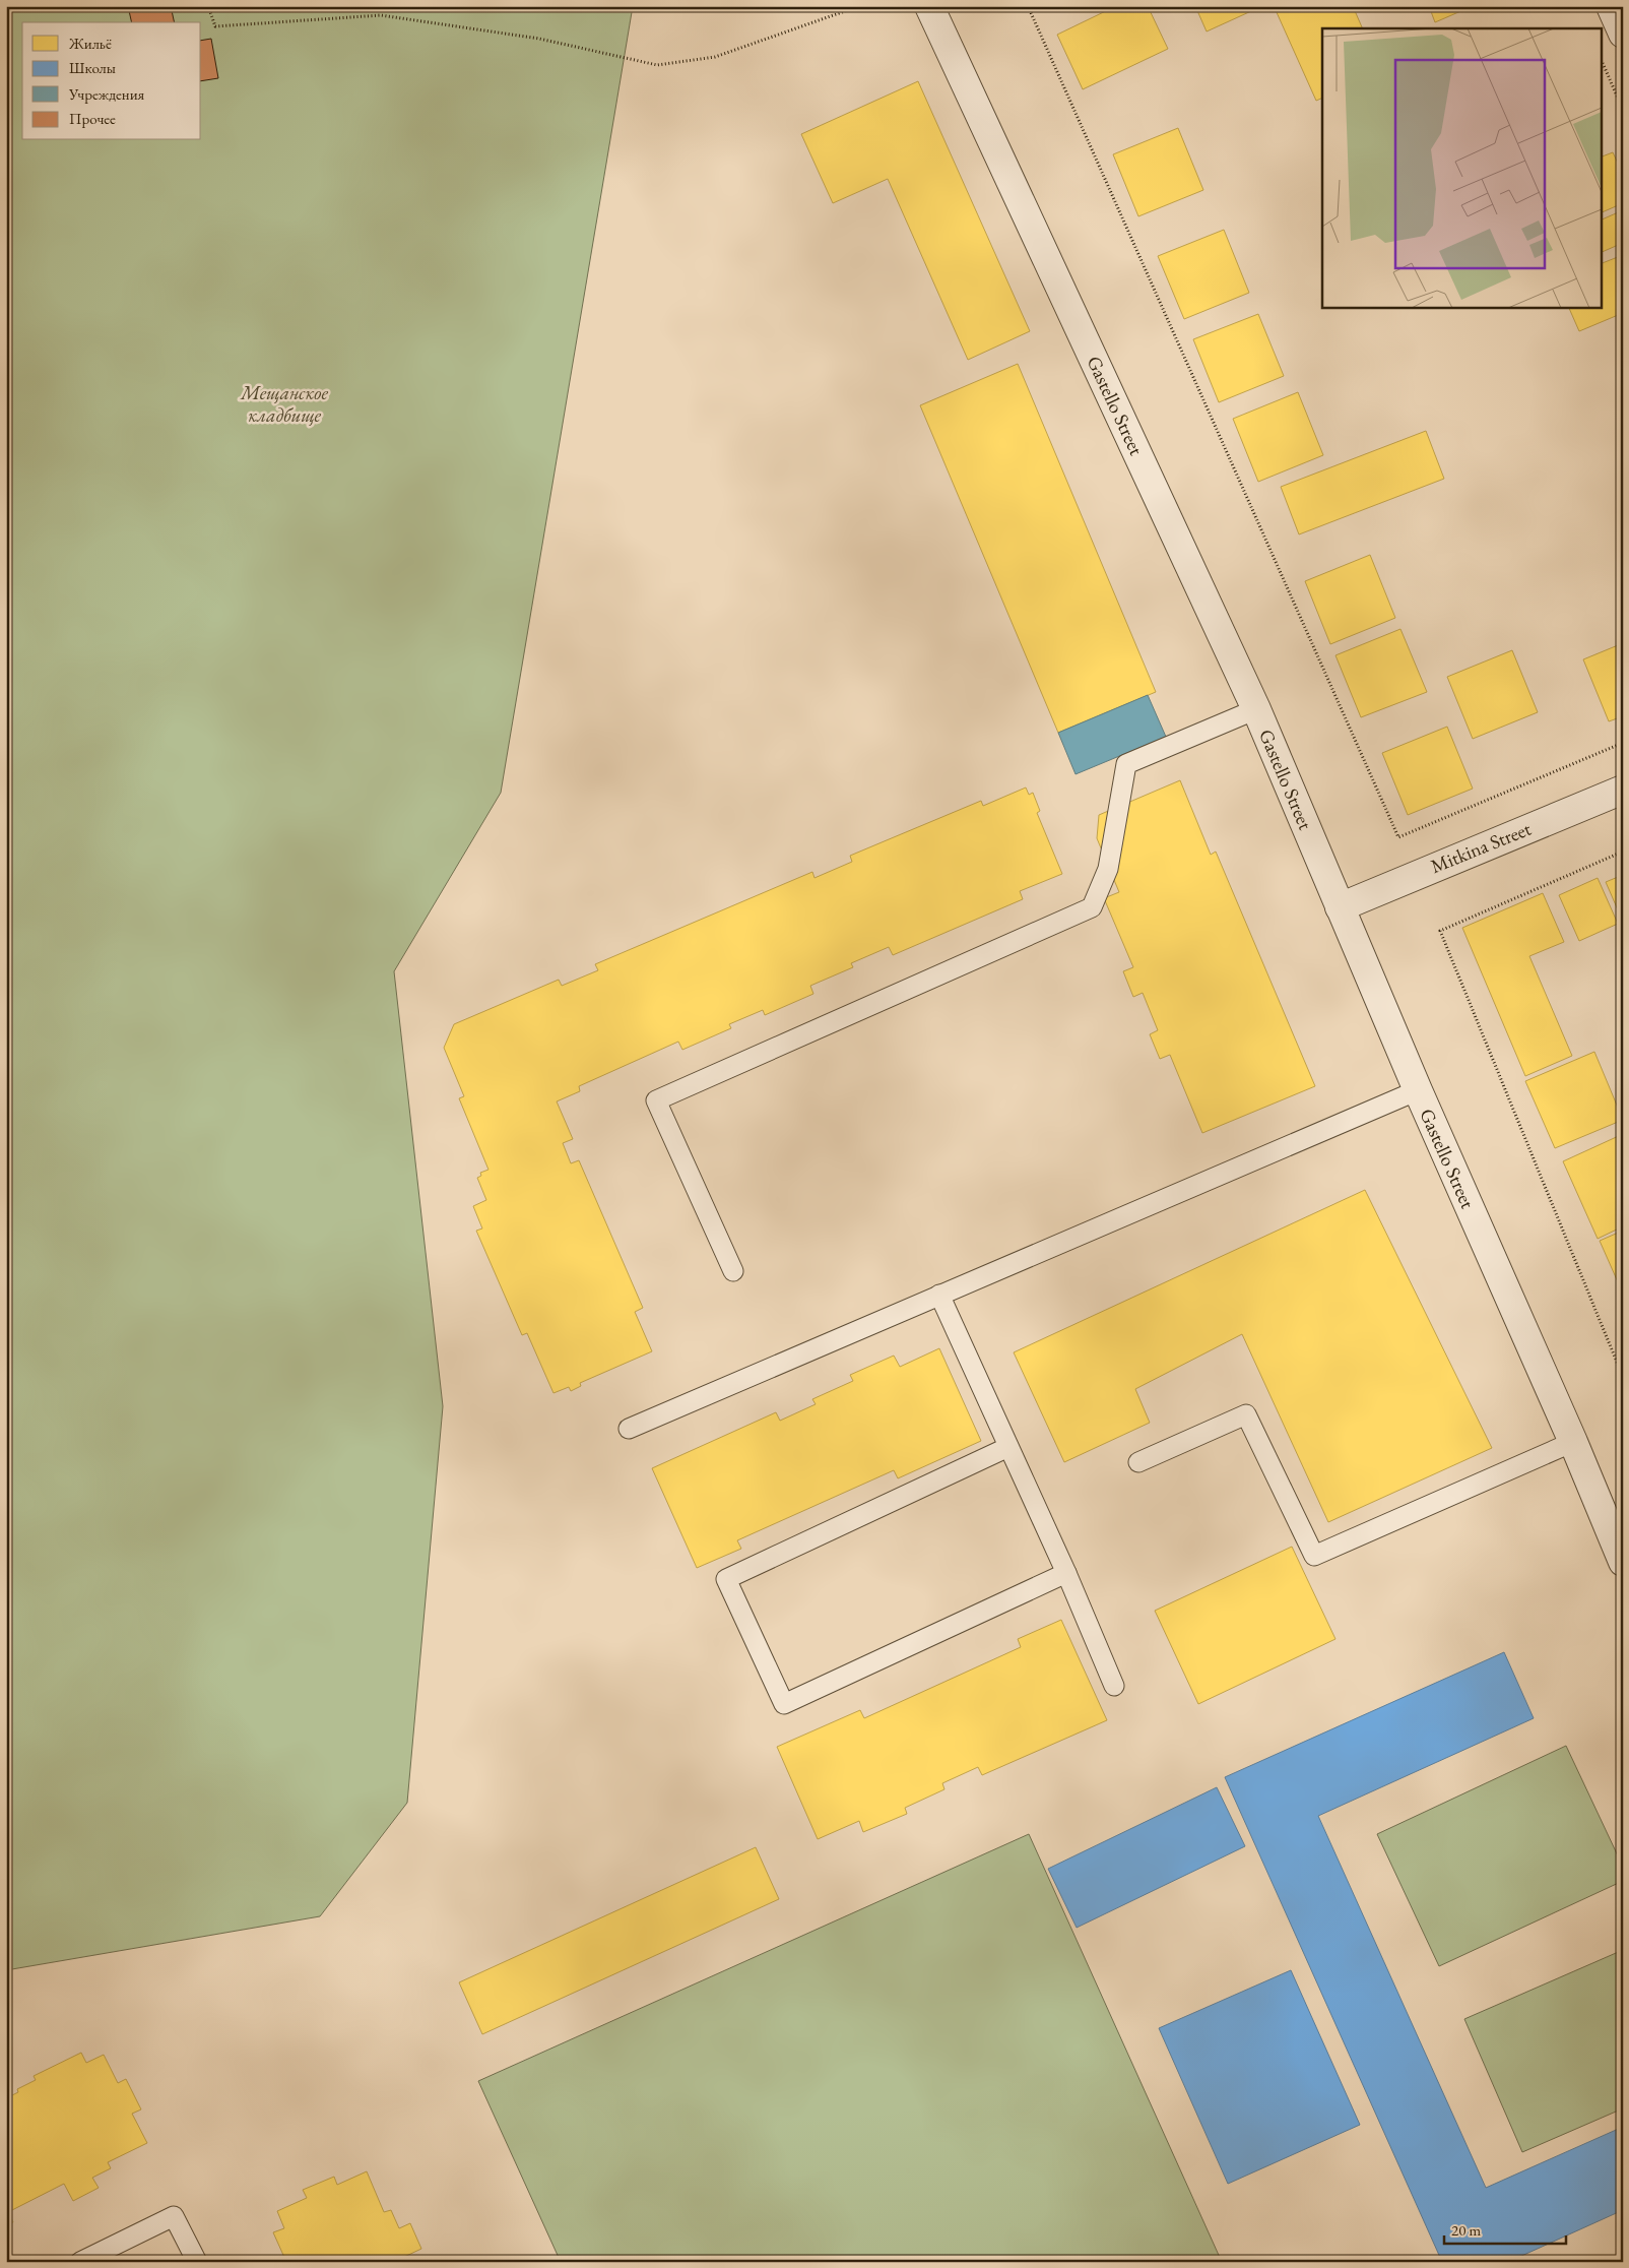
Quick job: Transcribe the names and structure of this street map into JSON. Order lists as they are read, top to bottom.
{
  "streets": {
    "street": ["Gastello Street", "Mitkina Street"]
  },
  "crossings": [
    ["Gastello Street", "Mitkina Street"]
  ],
  "parks": ["Мещанское кладбище"],
  "legend": [
    "Жильё",
    "Школы",
    "Учреждения",
    "Прочее"
  ],
  "scale_bar": "20 m"
}
